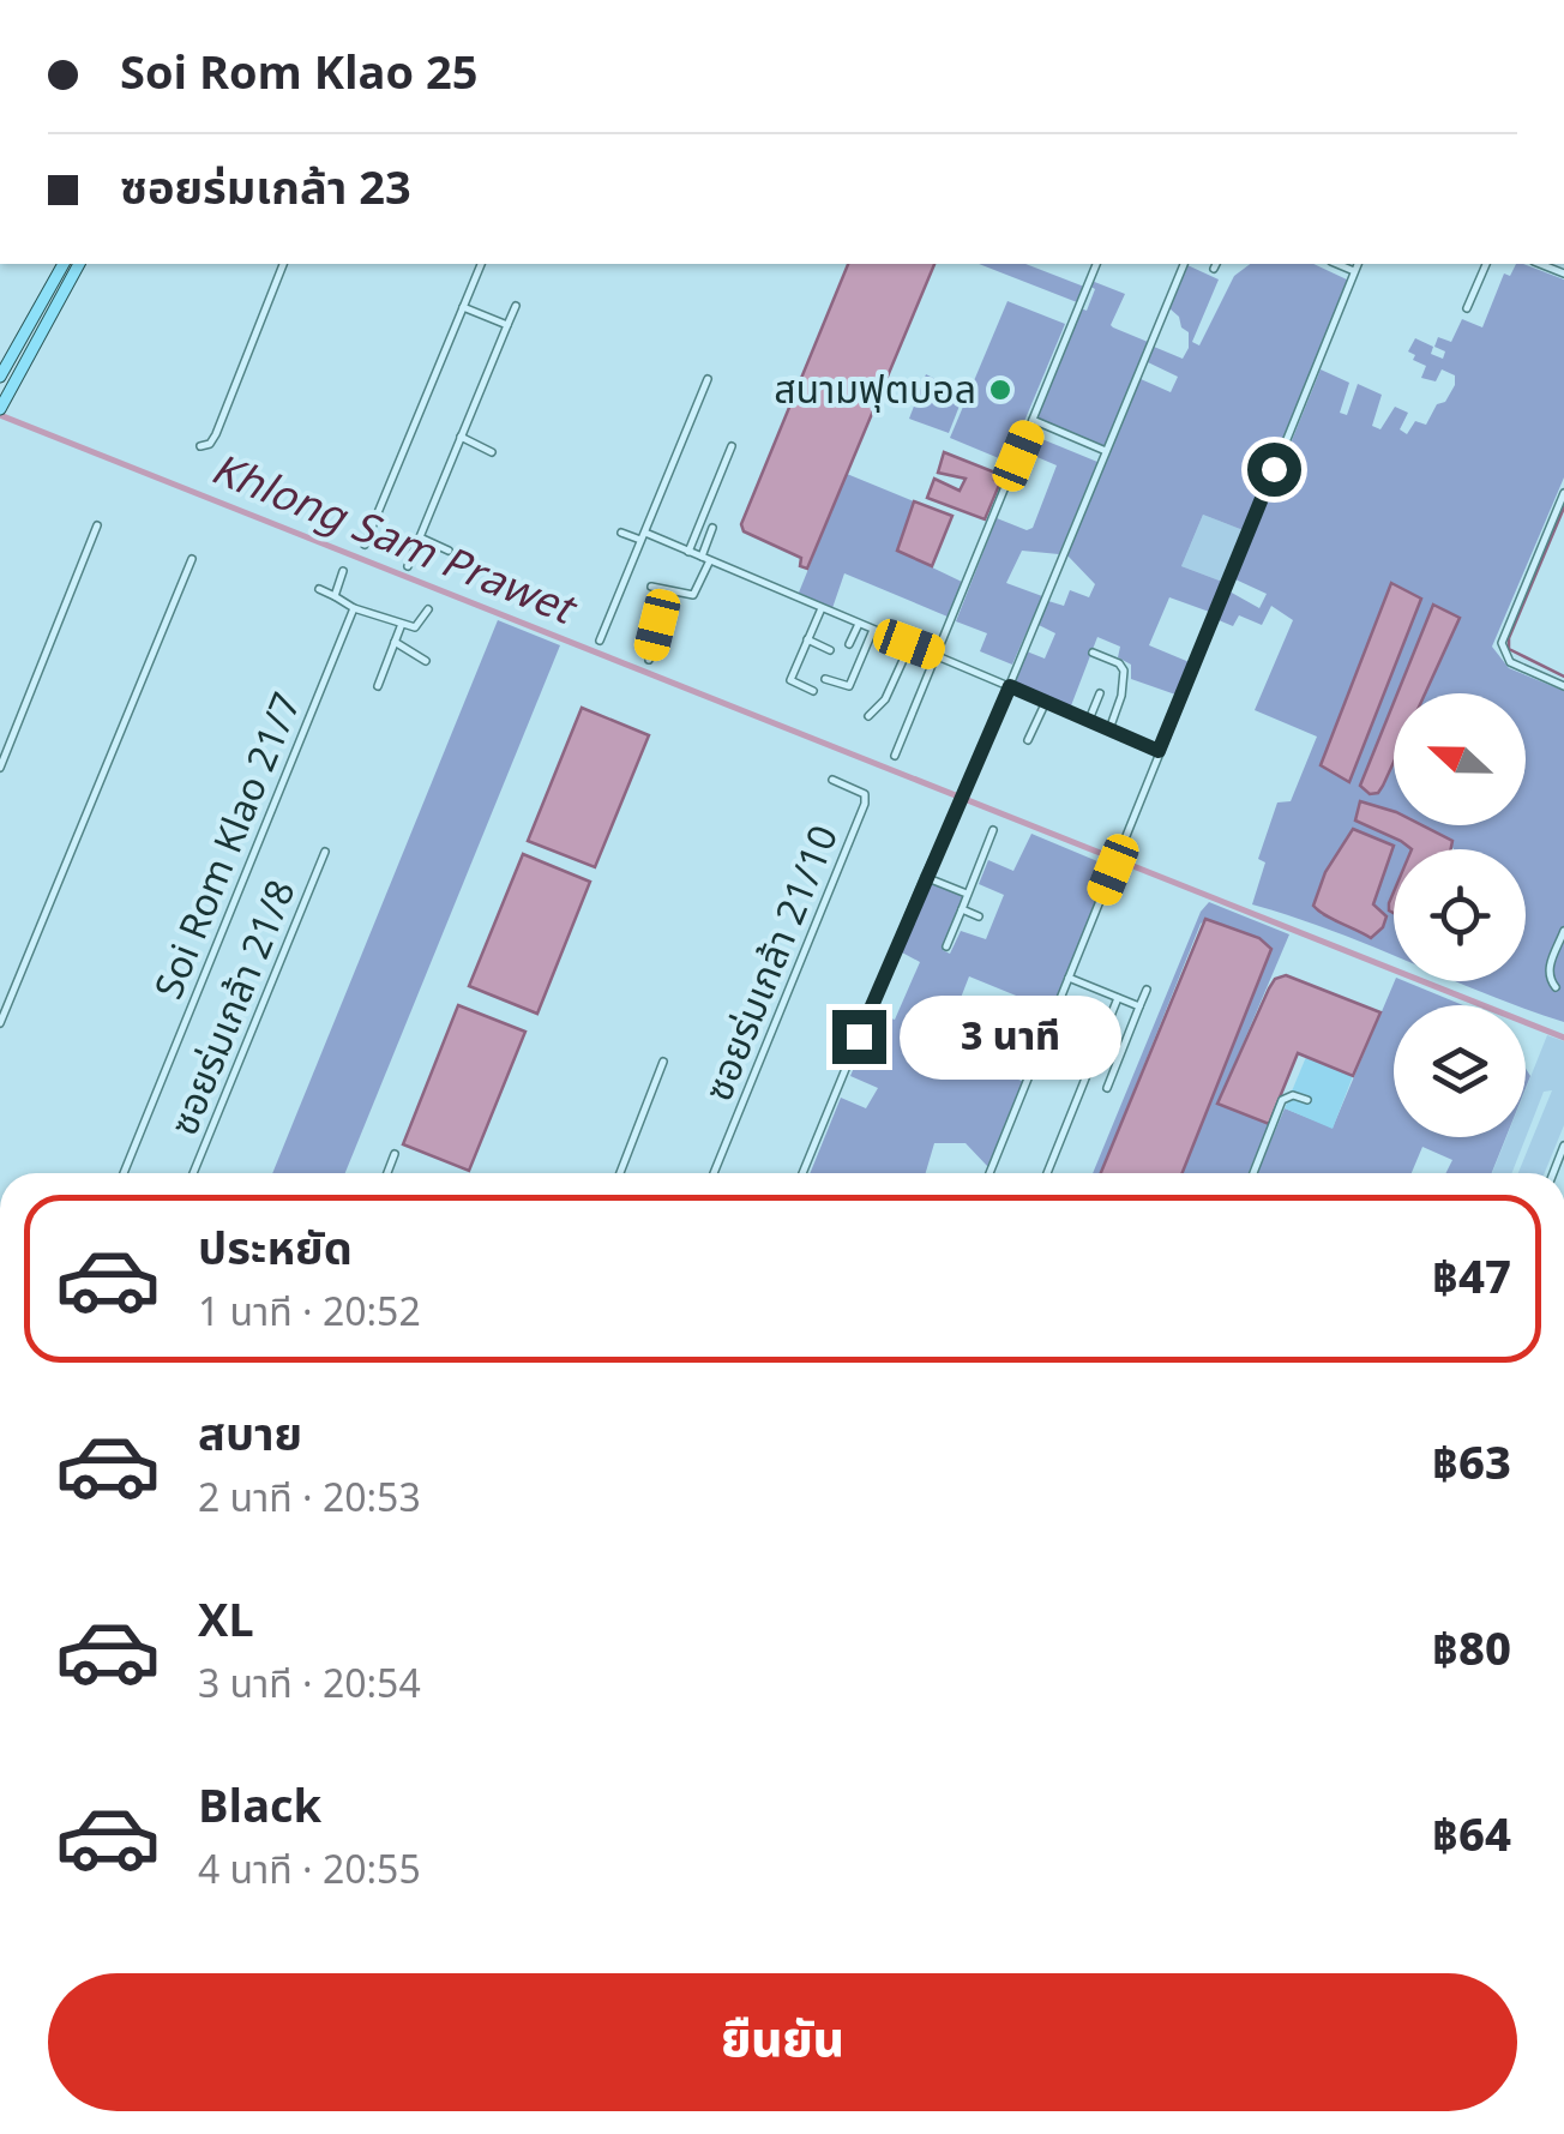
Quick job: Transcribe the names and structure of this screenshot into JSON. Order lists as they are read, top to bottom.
{
  "streets": {
    "street": ["Soi Rom Klao 21/7", "ซอยร่มเกล้า 21/10", "ซอยร่มเกล้า 21/8"]
  },
  "water": ["Khlong Sam Prawet"],
  "places": ["สนามฟุตบอล"],
  "north": "left",
  "page": {
    "banner": ["Soi Rom Klao 25", "ซอยร่มเกล้า 23"],
    "bubble": "3 นาที",
    "list": [
      {
        "name": "ประหยัด",
        "note": "1 นาที · 20:52",
        "value": "฿47"
      },
      {
        "name": "สบาย",
        "note": "2 นาที · 20:53",
        "value": "฿63"
      },
      {
        "name": "XL",
        "note": "3 นาที · 20:54",
        "value": "฿80"
      },
      {
        "name": "Black",
        "note": "4 นาที · 20:55",
        "value": "฿64"
      }
    ],
    "buttons": "ยืนยัน"
  }
}
